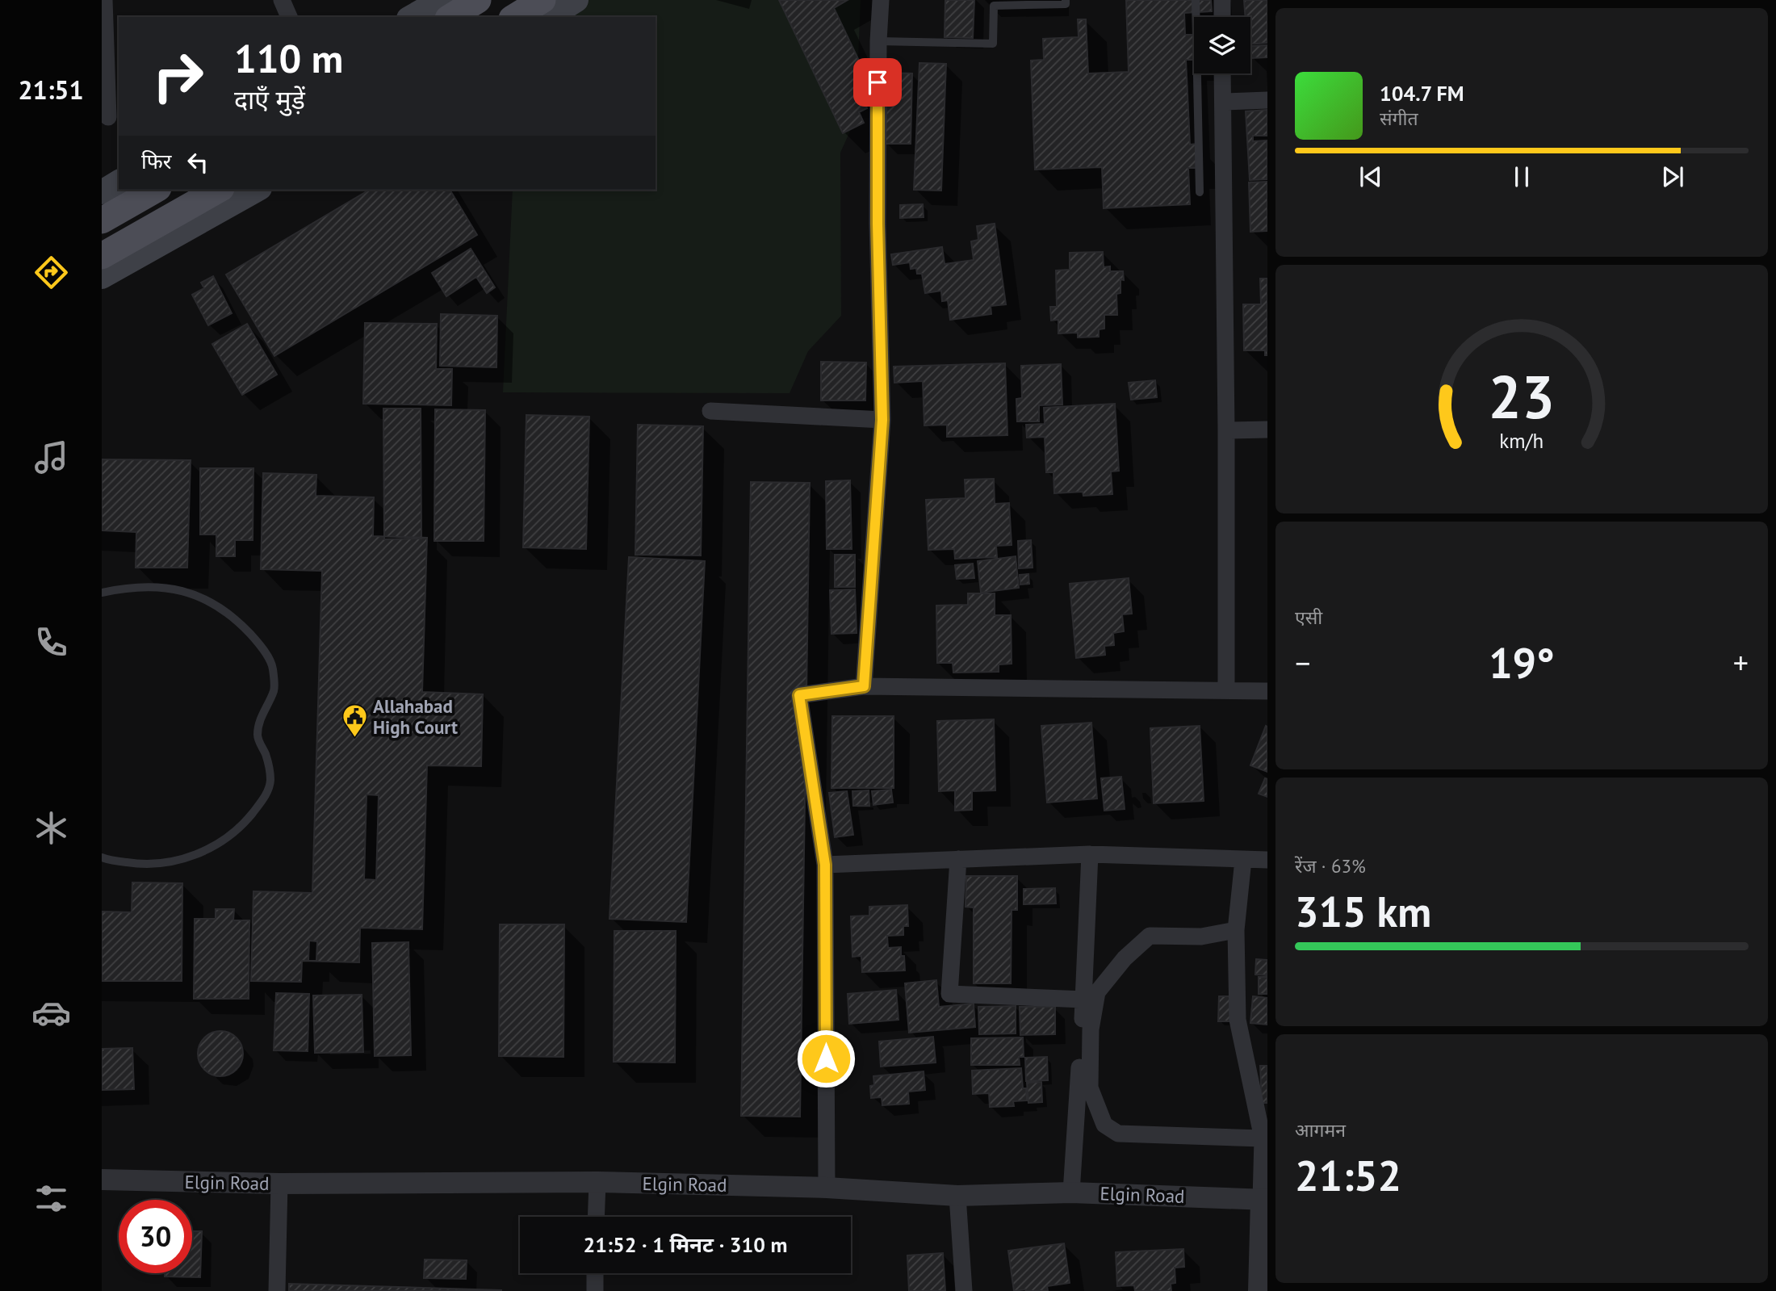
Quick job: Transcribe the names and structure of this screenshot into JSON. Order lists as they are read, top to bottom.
{
  "streets": {
    "street": ["Elgin Road"]
  },
  "places": {
    "public building": ["Allahabad High Court"]
  },
  "page": {
    "tabs": "21:51",
    "turn": ["110 m", "दाएँ मुड़ें"],
    "song": ["104.7 FM", "संगीत"],
    "then": "फिर",
    "tile": [
      "एसी",
      ["रेंज · 63%", "315 km"],
      ["आगमन", "21:52"]
    ],
    "heat": ["−", "19°", "+"],
    "limit": "30",
    "trip": "21:52 · 1 मिनट · 310 m",
    "gauge": ["23", "km/h"]
  }
}
